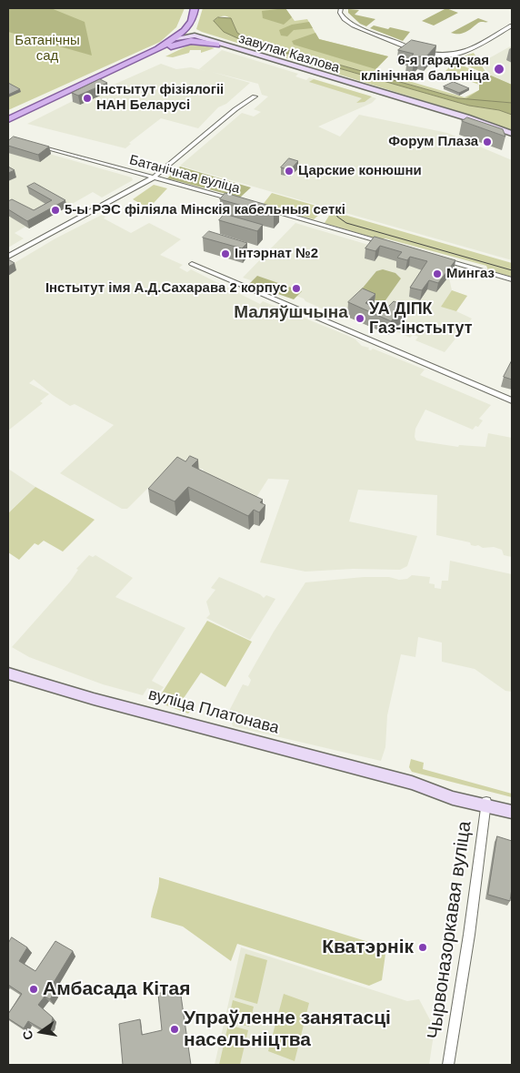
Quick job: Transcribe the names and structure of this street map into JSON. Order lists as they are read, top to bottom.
{
  "streets": {
    "main road": ["завулак Казлова", "вуліца Платонава"],
    "street": ["Батанічная вуліца", "Чырвоназоркавая вуліца"]
  },
  "crossings": [
    ["вуліца Платонава", "Чырвоназоркавая вуліца"]
  ],
  "districts": ["Маляўшчына"],
  "parks": ["Батанічны сад"],
  "places": [
    "6-я гарадская клінічная бальніца",
    "Інстытут фізіялогіі НАН Беларусі",
    "Форум Плаза",
    "Царские конюшни",
    "5-ы РЭС філіяла Мінскія кабельныя сеткі",
    "Інтэрнат №2",
    "Мингаз",
    "Інстытут імя А.Д.Сахарава 2 корпус",
    "УА ДІПК Газ-інстытут",
    "Кватэрнік",
    "Амбасада Кітая",
    "Упраўленне занятасці насельніцтва"
  ],
  "north": "left"
}
